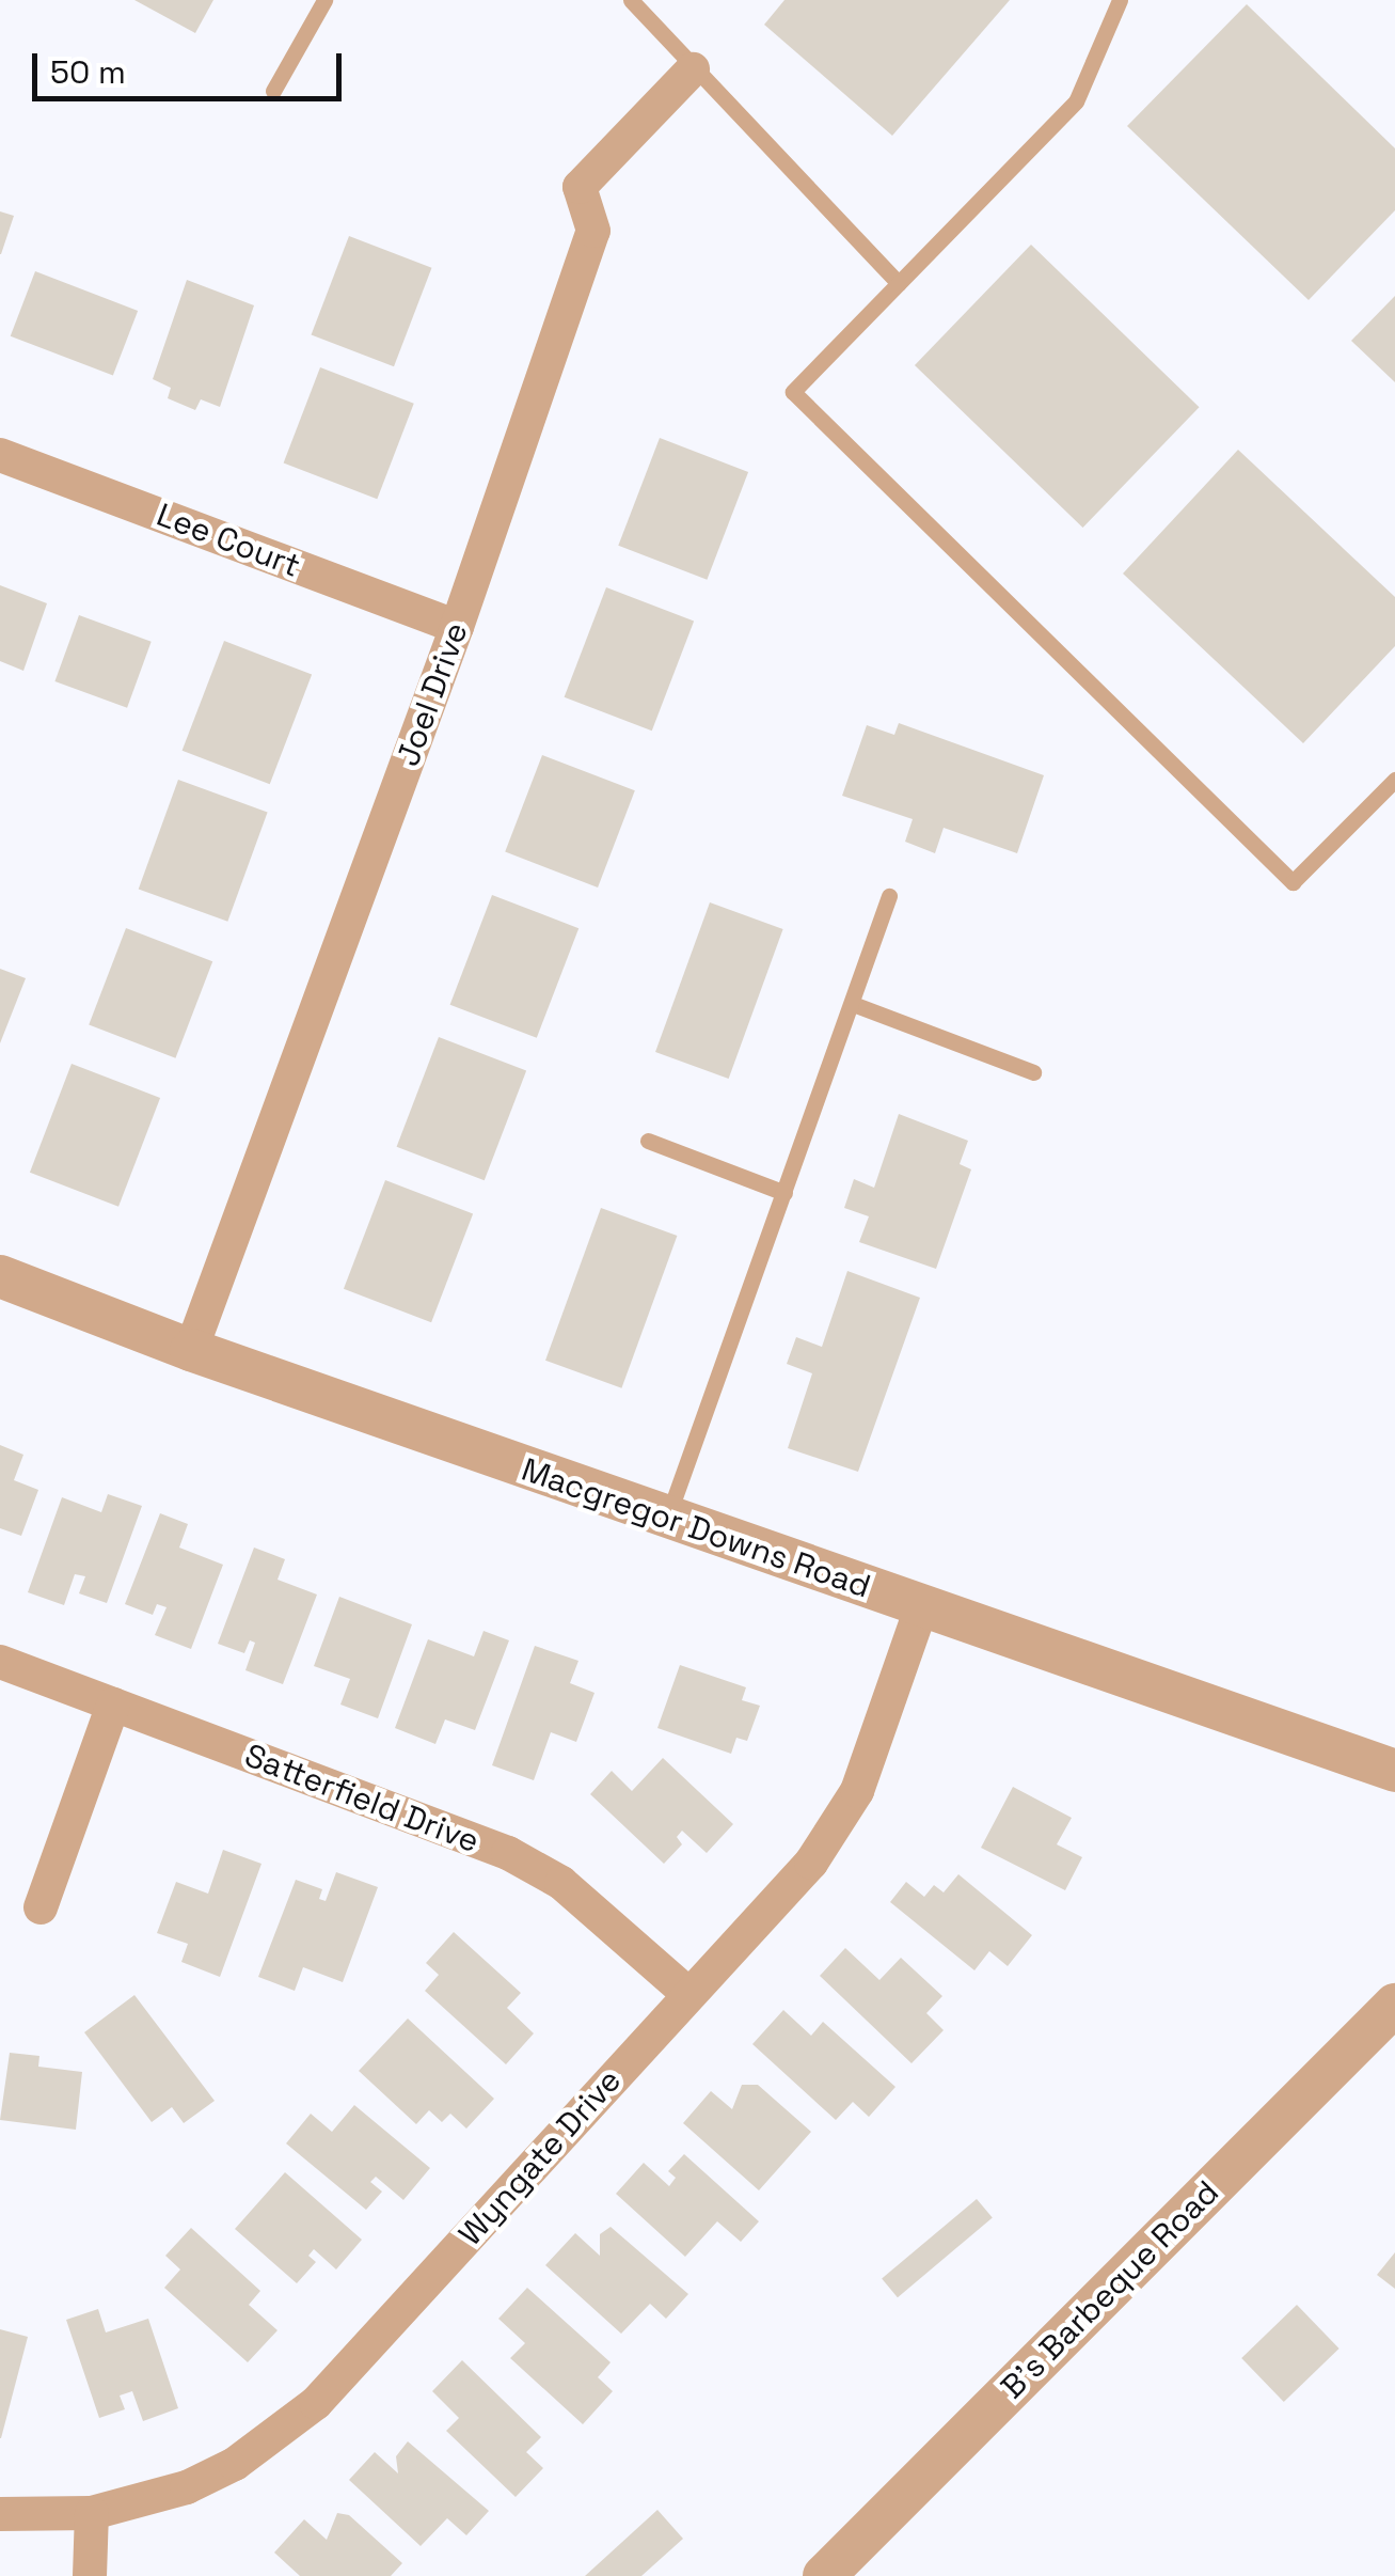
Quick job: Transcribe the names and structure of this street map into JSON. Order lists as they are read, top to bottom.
{
  "streets": {
    "street": [
      "Lee Court",
      "Joel Drive",
      "Macgregor Downs Road",
      "Satterfield Drive",
      "Wyngate Drive",
      "B's Barbeque Road"
    ]
  },
  "crossings": [
    ["Lee Court", "Joel Drive"],
    ["Joel Drive", "Macgregor Downs Road"],
    ["Macgregor Downs Road", "Wyngate Drive"],
    ["Satterfield Drive", "Wyngate Drive"]
  ],
  "scale_bar": "50 m"
}
